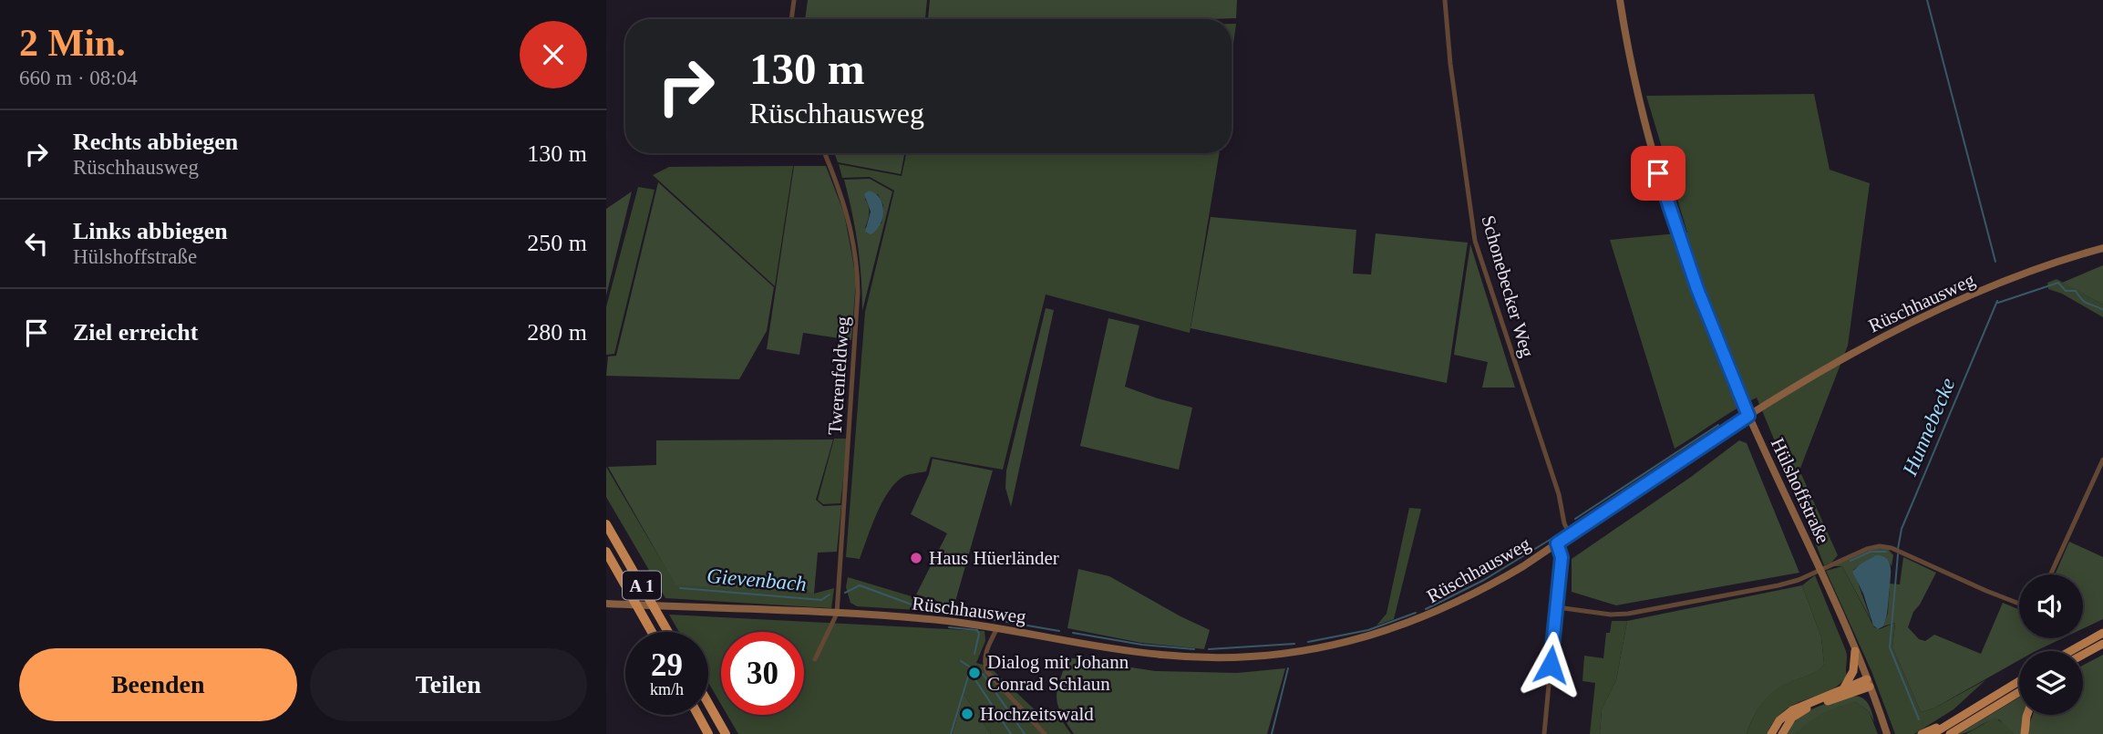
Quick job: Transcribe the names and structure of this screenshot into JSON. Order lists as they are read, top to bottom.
{
  "streets": {
    "highway": ["A 1"],
    "main road": ["Rüschhausweg", "Hülshoffstraße"],
    "street": ["Schonebecker Weg", "Twerenfeldweg"]
  },
  "crossings": [
    ["Schonebecker Weg", "Rüschhausweg"],
    ["Rüschhausweg", "Twerenfeldweg"],
    ["Rüschhausweg", "Hülshoffstraße"]
  ],
  "water": ["Hunnebecke", "Gievenbach"],
  "places": ["Haus Hüerländer", "Dialog mit Johann Conrad Schlaun", "Hochzeitswald"],
  "page": {
    "heading": ["2 Min.", "660 m · 08:04"],
    "turn": ["130 m", "Rüschhausweg"],
    "list": [
      {
        "name": "Rechts abbiegen",
        "note": "Rüschhausweg",
        "value": "130 m"
      },
      {
        "name": "Links abbiegen",
        "note": "Hülshoffstraße",
        "value": "250 m"
      },
      {
        "name": "Ziel erreicht",
        "value": "280 m"
      }
    ],
    "speed": "29 km/h",
    "limit": "30",
    "buttons": ["Beenden", "Teilen"]
  }
}
